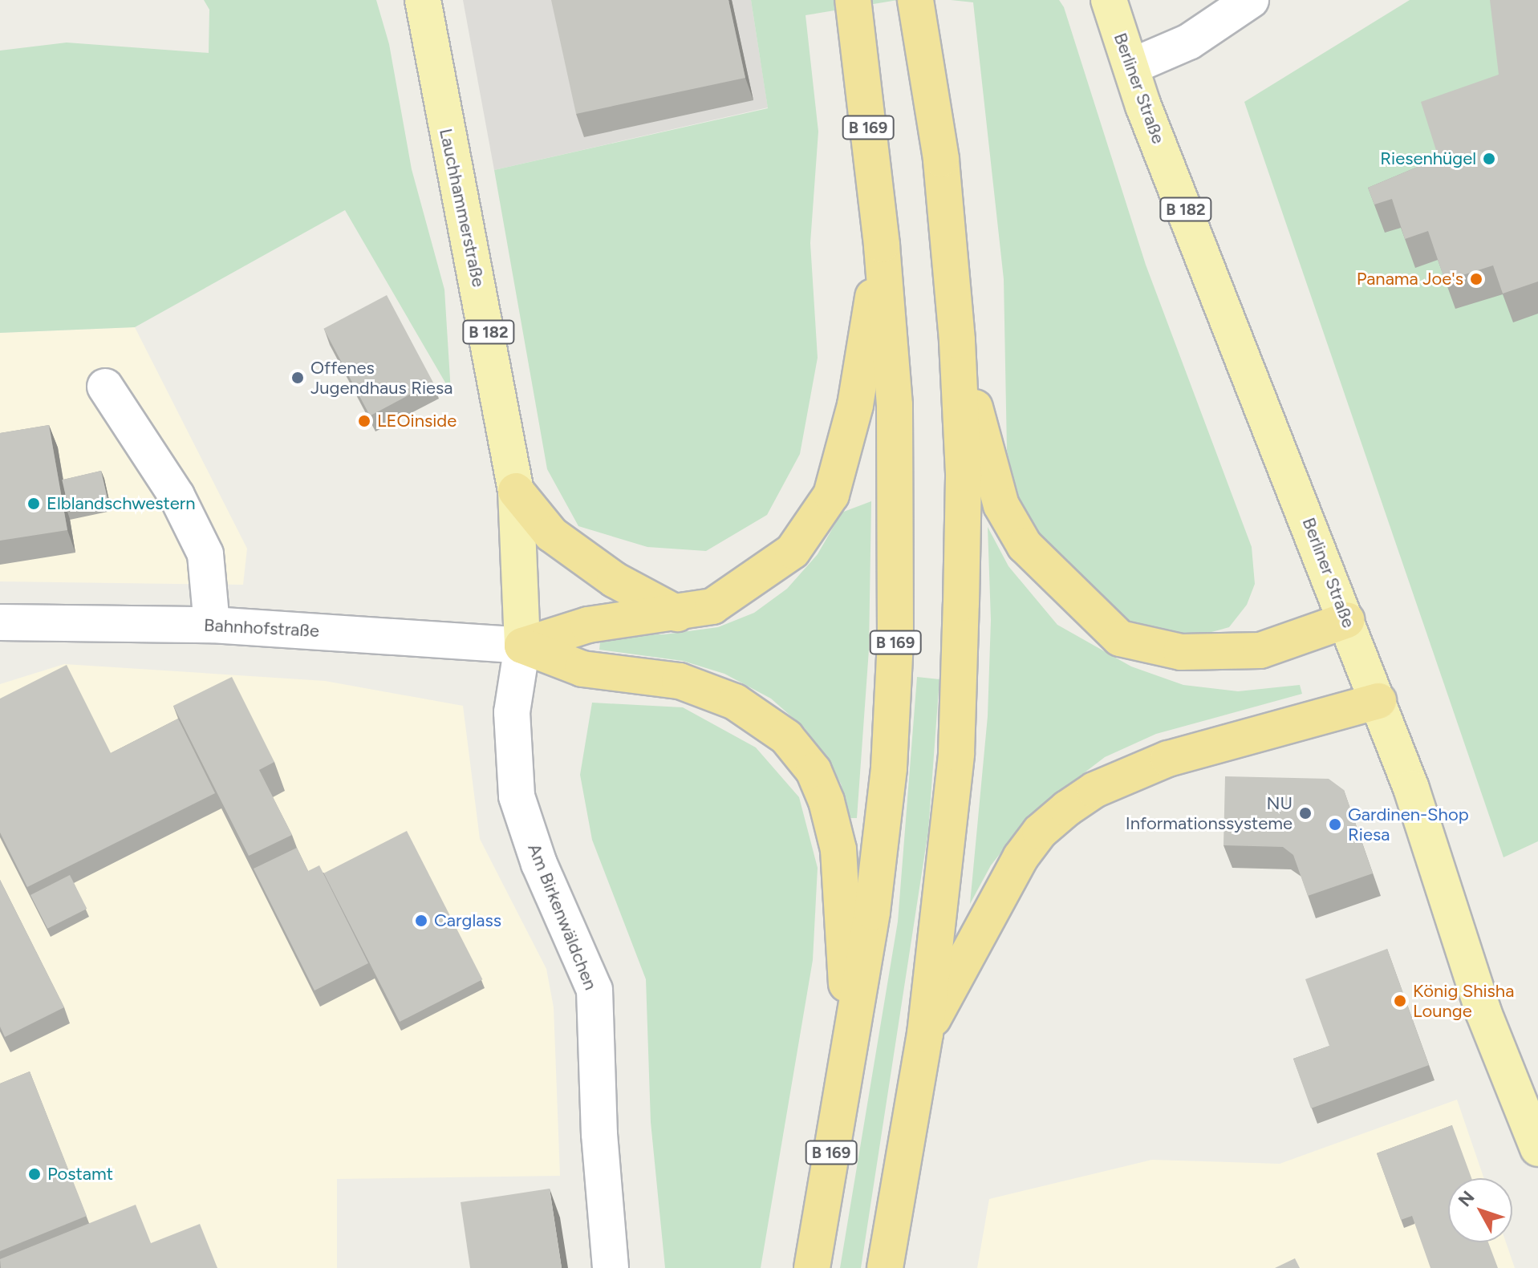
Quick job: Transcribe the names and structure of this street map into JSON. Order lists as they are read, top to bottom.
{
  "streets": {
    "highway": ["B 169"],
    "main road": ["Berliner Straße", "Lauchhammerstraße", "B 182"],
    "street": ["Bahnhofstraße", "Am Birkenwäldchen"]
  },
  "crossings": [
    ["Lauchhammerstraße", "Bahnhofstraße"],
    ["Lauchhammerstraße", "Am Birkenwäldchen"],
    ["Bahnhofstraße", "Am Birkenwäldchen"]
  ],
  "places": [
    "Riesenhügel",
    "Panama Joe's",
    "Offenes Jugendhaus Riesa",
    "LEOinside",
    "Elblandschwestern",
    "NU Informationssysteme",
    "Gardinen-Shop Riesa",
    "Carglass",
    "König Shisha Lounge",
    "Postamt"
  ],
  "north": "top left"
}
